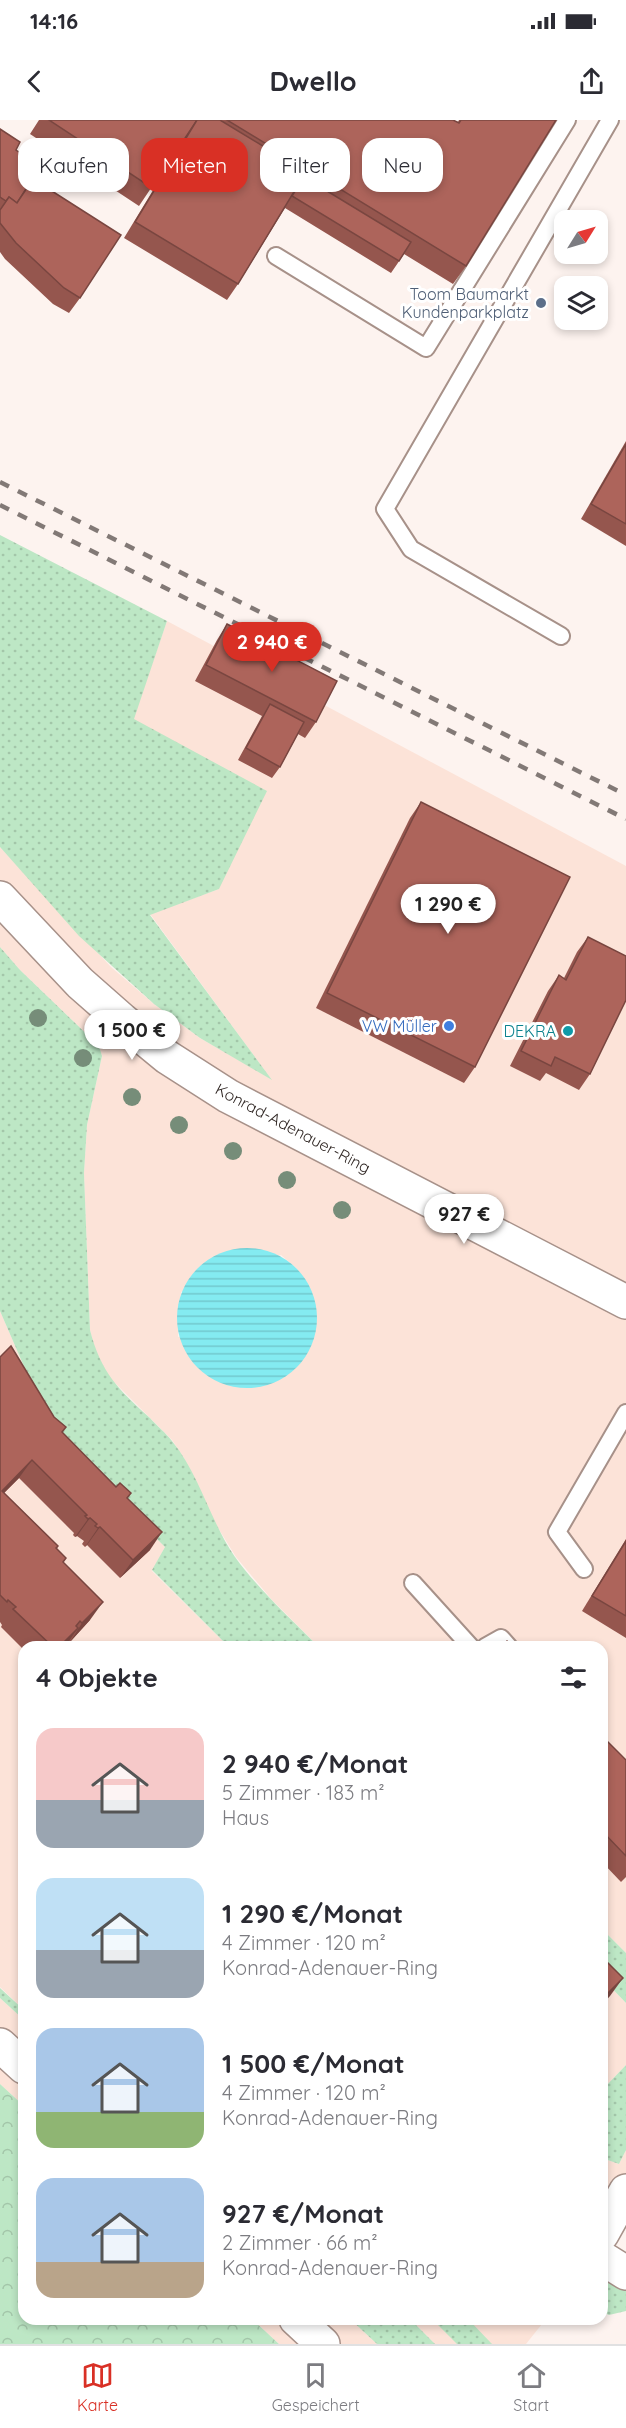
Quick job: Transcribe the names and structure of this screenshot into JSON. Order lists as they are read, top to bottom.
{
  "streets": {
    "street": ["Konrad-Adenauer-Ring"]
  },
  "places": ["Toom Baumarkt Kundenparkplatz", "VW Müller", "DEKRA"],
  "north": "top right",
  "page": {
    "status": "14:16",
    "header": "Dwello",
    "chip": [
      "Kaufen",
      "Mieten",
      "Filter",
      "Neu"
    ],
    "price": [
      "2 940 €",
      "1 290 €",
      "1 500 €",
      "927 €"
    ],
    "heading": "4 Objekte",
    "list": [
      {
        "name": "2 940 €/Monat",
        "note": "5 Zimmer · 183 m² · Haus"
      },
      {
        "name": "1 290 €/Monat",
        "note": "4 Zimmer · 120 m² · Konrad-Adenauer-Ring"
      },
      {
        "name": "1 500 €/Monat",
        "note": "4 Zimmer · 120 m² · Konrad-Adenauer-Ring"
      },
      {
        "name": "927 €/Monat",
        "note": "2 Zimmer · 66 m² · Konrad-Adenauer-Ring"
      }
    ],
    "tabs": ["Karte", "Gespeichert", "Start"]
  }
}
